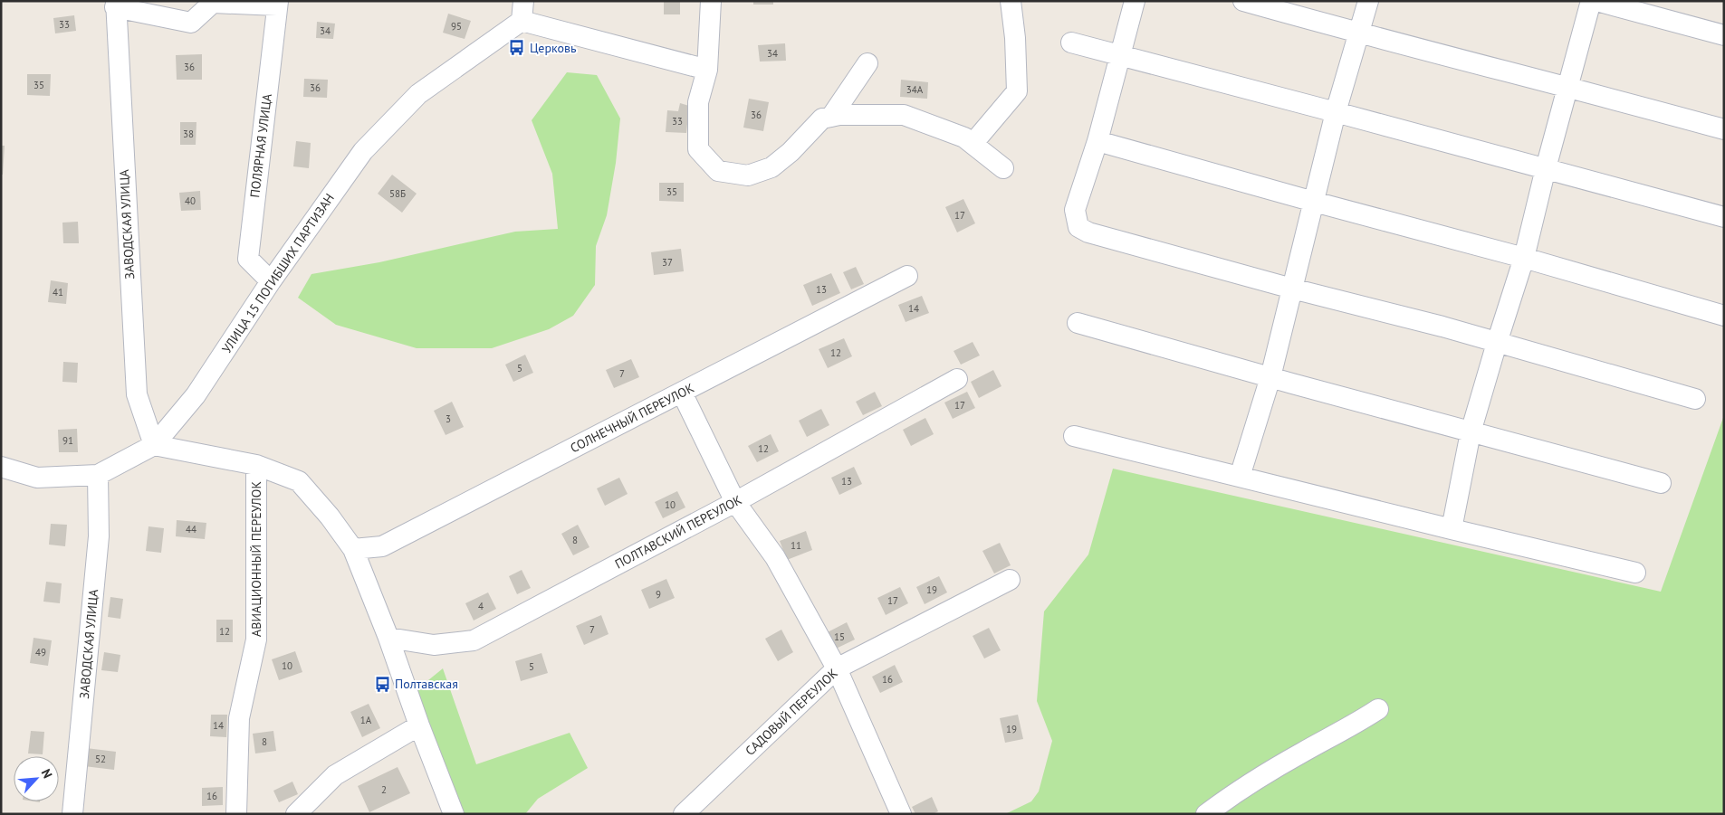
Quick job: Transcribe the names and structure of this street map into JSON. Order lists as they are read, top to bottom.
{
  "streets": {
    "street": [
      "ПОЛЯРНАЯ УЛИЦА",
      "ЗАВОДСКАЯ УЛИЦА",
      "УЛИЦА 15 ПОГИБШИХ ПАРТИЗАН",
      "СОЛНЕЧНЫЙ ПЕРЕУЛОК",
      "ПОЛТАВСКИЙ ПЕРЕУЛОК",
      "АВИАЦИОННЫЙ ПЕРЕУЛОК",
      "САДОВЫЙ ПЕРЕУЛОК"
    ]
  },
  "crossings": [
    ["ПОЛЯРНАЯ УЛИЦА", "УЛИЦА 15 ПОГИБШИХ ПАРТИЗАН"],
    ["ЗАВОДСКАЯ УЛИЦА", "УЛИЦА 15 ПОГИБШИХ ПАРТИЗАН"]
  ],
  "places": {
    "bus stop": ["Церковь", "Полтавская"]
  },
  "house_numbers": [
    "33",
    "95",
    "34",
    "34",
    "36",
    "35",
    "36",
    "34А",
    "36",
    "33",
    "38",
    "35",
    "58Б",
    "40",
    "17",
    "37",
    "13",
    "41",
    "14",
    "12",
    "5",
    "7",
    "17",
    "3",
    "91",
    "12",
    "13",
    "10",
    "44",
    "8",
    "11",
    "19",
    "9",
    "17",
    "4",
    "7",
    "12",
    "15",
    "49",
    "10",
    "5",
    "16",
    "1А",
    "14",
    "19",
    "8",
    "52",
    "2",
    "16"
  ],
  "north": "top right"
}
